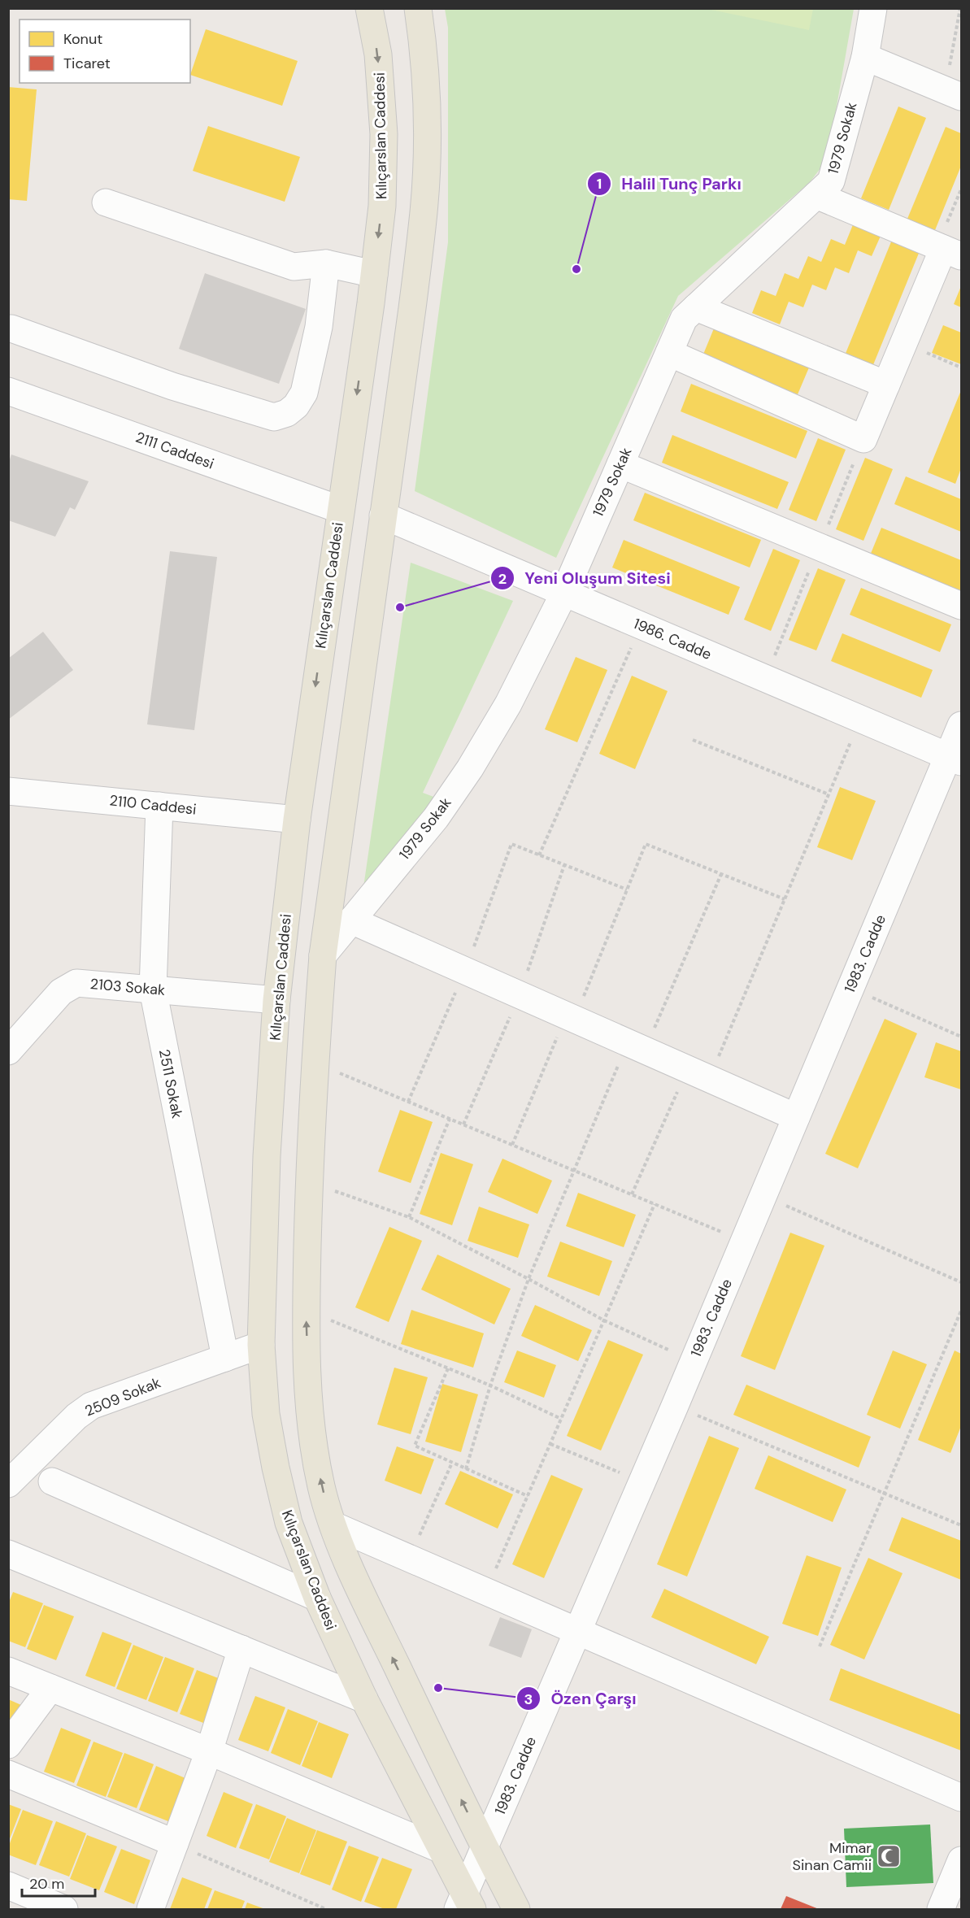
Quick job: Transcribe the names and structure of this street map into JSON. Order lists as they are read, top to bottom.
{
  "streets": {
    "main road": ["Kılıçarslan Caddesi"],
    "street": [
      "1979 Sokak",
      "2111 Caddesi",
      "1986. Cadde",
      "2110 Caddesi",
      "1983. Cadde",
      "2103 Sokak",
      "2511 Sokak",
      "2509 Sokak"
    ]
  },
  "crossings": [
    ["Kılıçarslan Caddesi", "2111 Caddesi"],
    ["Kılıçarslan Caddesi", "2110 Caddesi"],
    ["Kılıçarslan Caddesi", "1983. Cadde"],
    ["Kılıçarslan Caddesi", "2103 Sokak"],
    ["Kılıçarslan Caddesi", "2509 Sokak"],
    ["1979 Sokak", "1986. Cadde"],
    ["1986. Cadde", "1983. Cadde"],
    ["2110 Caddesi", "2511 Sokak"],
    ["2103 Sokak", "2511 Sokak"],
    ["2511 Sokak", "2509 Sokak"]
  ],
  "places": {
    "other": ["Halil Tunç Parkı", "Yeni Oluşum Sitesi", "Özen Çarşı"],
    "mosque": ["Mimar Sinan Camii"]
  },
  "legend": ["Konut", "Ticaret"],
  "scale_bar": "20 m"
}
